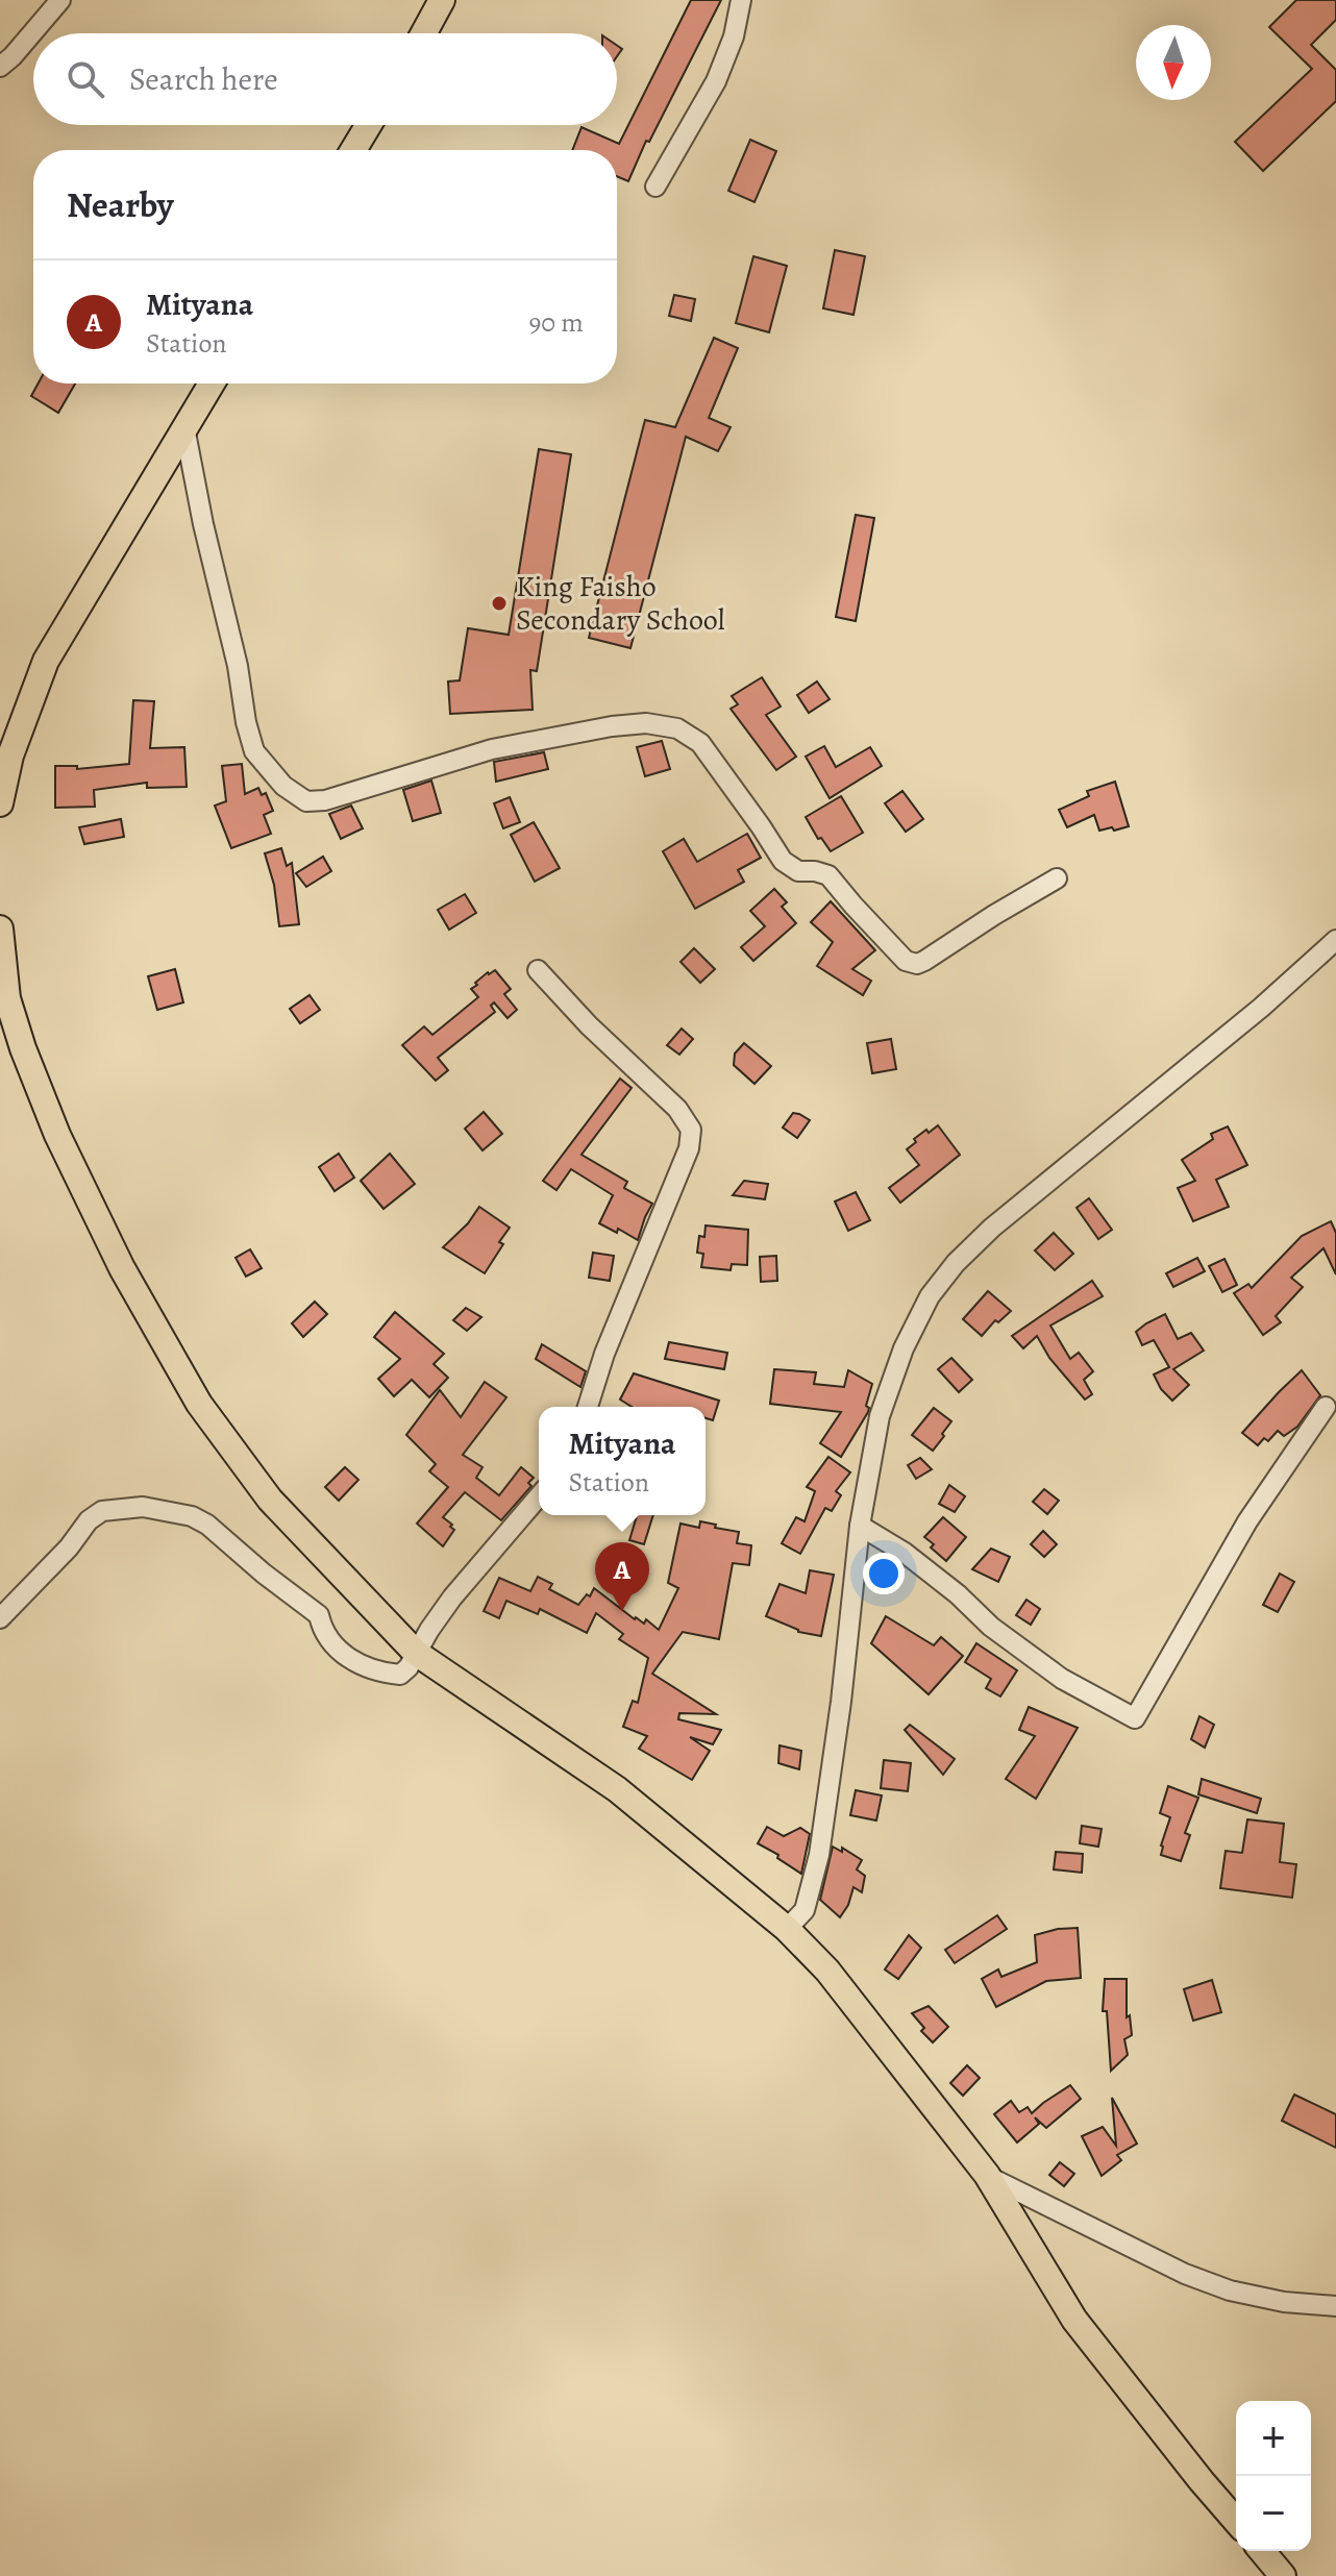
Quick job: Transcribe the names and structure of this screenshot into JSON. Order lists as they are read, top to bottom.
{
  "places": ["King Faisho Secondary School"],
  "north": "bottom",
  "page": {
    "search": "Search here",
    "heading": "Nearby",
    "list": [
      {
        "mark": "A",
        "name": "Mityana",
        "note": "Station",
        "value": "90 m"
      }
    ],
    "popup": ["Mityana", "Station"],
    "pins": "A",
    "map_buttons": ["+", "−"]
  }
}
